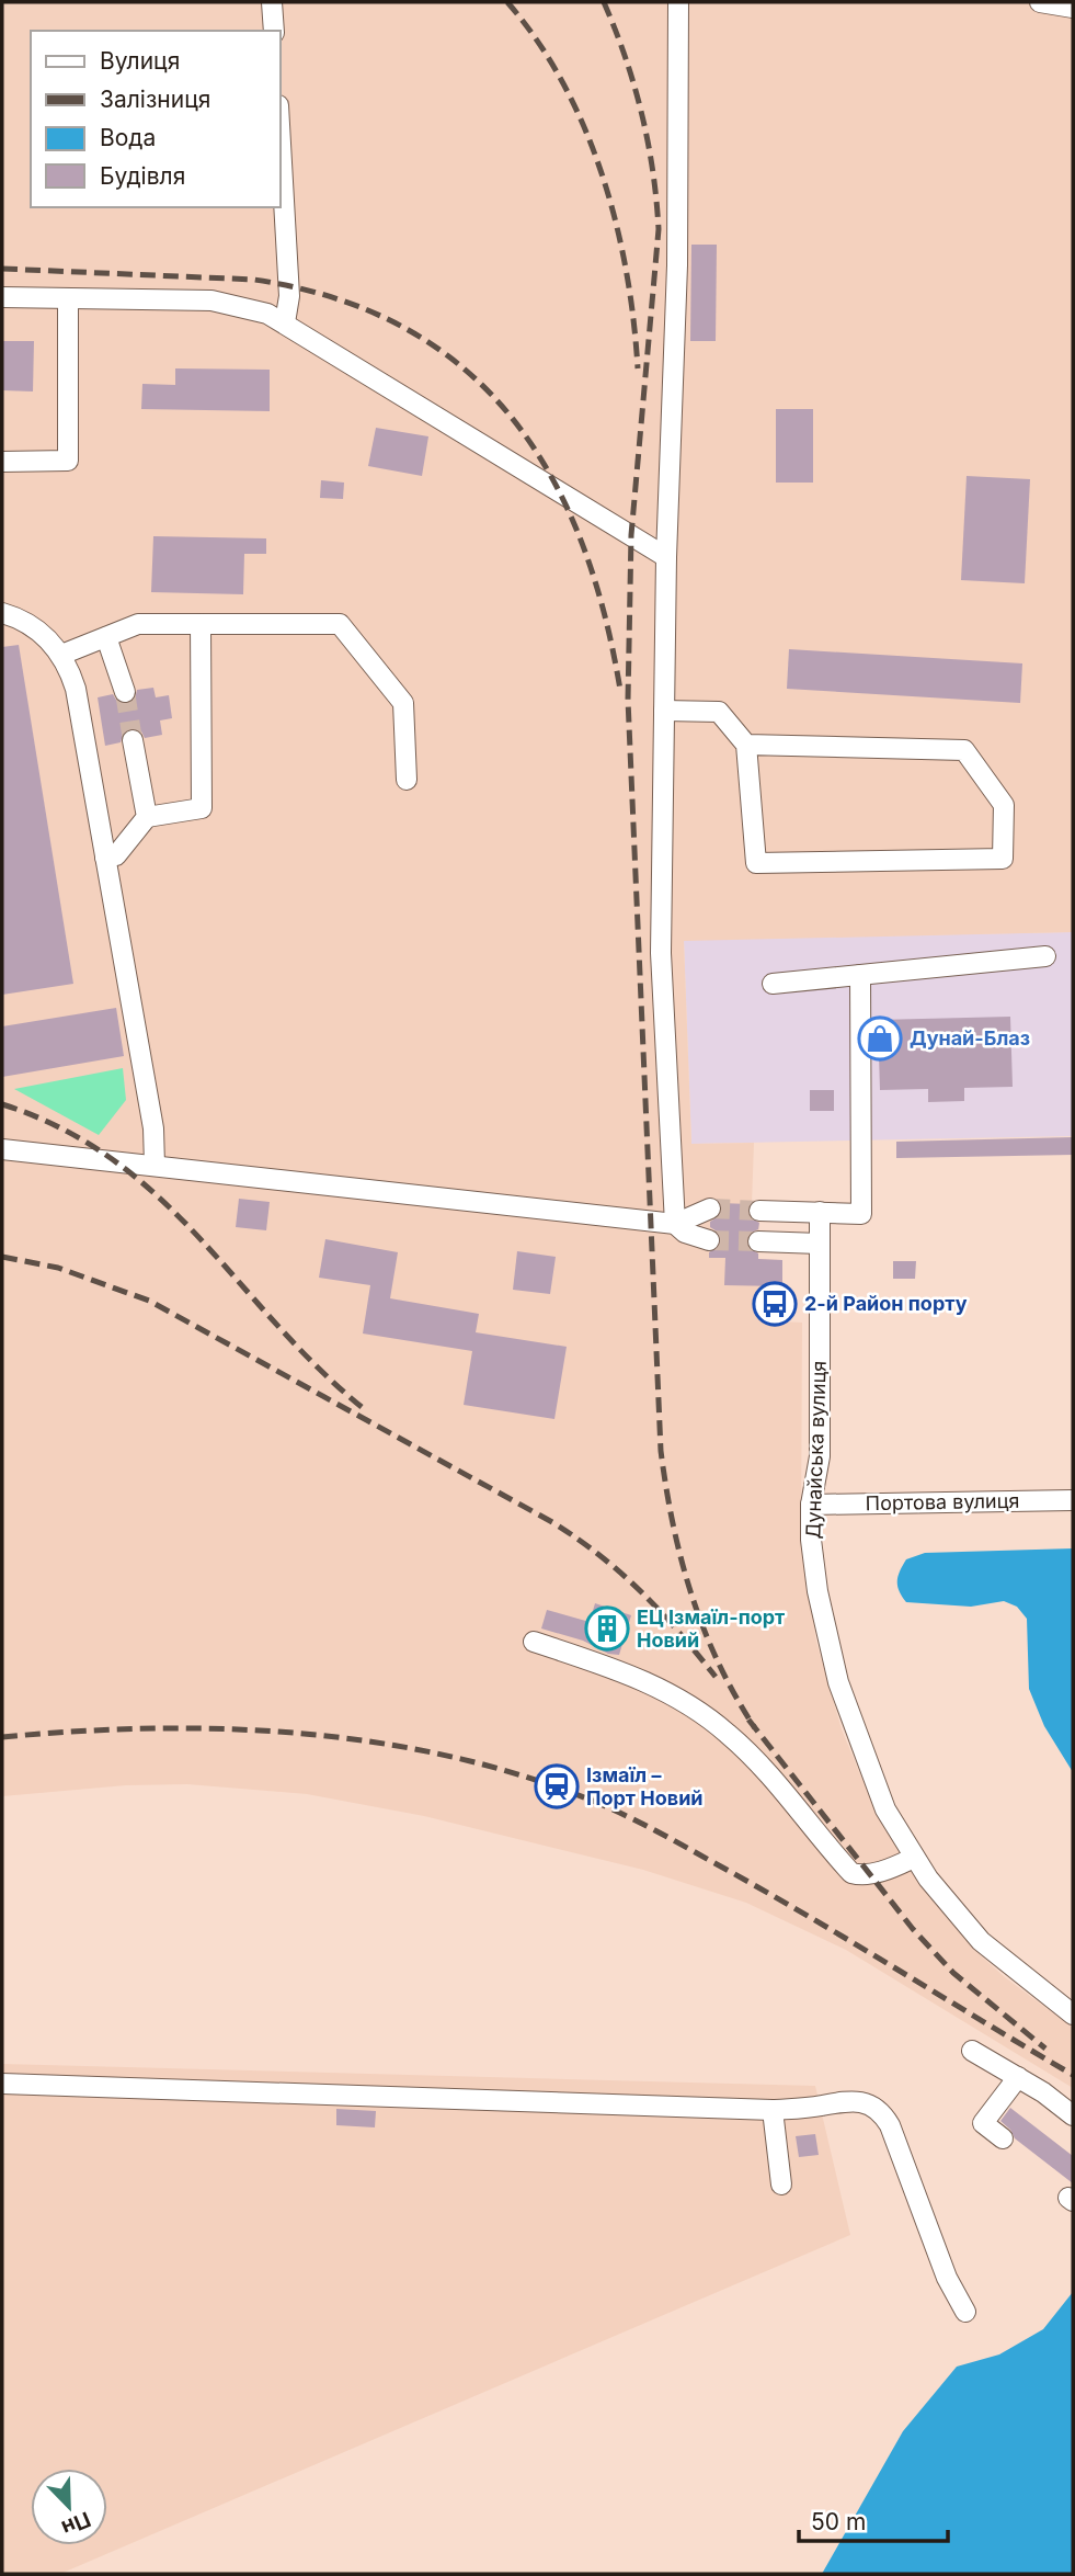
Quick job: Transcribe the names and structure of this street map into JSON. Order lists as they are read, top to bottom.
{
  "streets": {
    "street": ["Дунайська вулиця", "Портова вулиця"]
  },
  "crossings": [
    ["Дунайська вулиця", "Портова вулиця"]
  ],
  "places": {
    "shop": ["Дунай-Блаз"],
    "bus stop": ["2-й Район порту"],
    "building": ["ЕЦ Ізмаїл-порт Новий"],
    "station": ["Ізмаїл – Порт Новий"]
  },
  "legend": [
    "Вулиця",
    "Залізниця",
    "Вода",
    "Будівля"
  ],
  "scale_bar": "50 m",
  "north": "bottom right"
}
